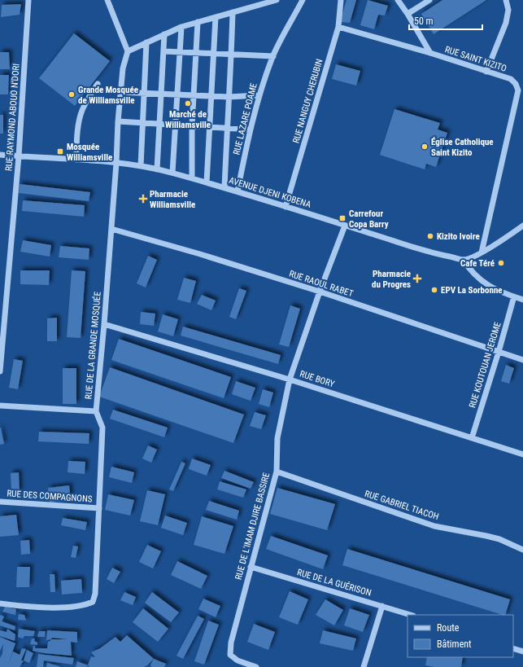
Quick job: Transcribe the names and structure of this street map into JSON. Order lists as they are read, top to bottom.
{
  "streets": {
    "street": [
      "RUE SAINT KIZITO",
      "RUE NANGUY CHERUBIN",
      "RUE RAYMOND ABOUO N'DORI",
      "RUE LAZARE POAME",
      "AVENUE DJENI KOBENA",
      "RUE RAOUL RABET",
      "RUE DE LA GRANDE MOSQUÉE",
      "RUE KOUTOUAN JEROME",
      "RUE BORY",
      "RUE DES COMPAGNONS",
      "RUE GABRIEL TIACOH",
      "RUE DE L'IMAM DJIRE BASSIRE",
      "RUE DE LA GUÉRISON"
    ]
  },
  "crossings": [
    ["RUE SAINT KIZITO", "RUE NANGUY CHERUBIN"],
    ["RUE NANGUY CHERUBIN", "AVENUE DJENI KOBENA"],
    ["RUE RAYMOND ABOUO N'DORI", "AVENUE DJENI KOBENA"],
    ["RUE LAZARE POAME", "AVENUE DJENI KOBENA"],
    ["AVENUE DJENI KOBENA", "RUE DE LA GRANDE MOSQUÉE"],
    ["AVENUE DJENI KOBENA", "RUE DE L'IMAM DJIRE BASSIRE"],
    ["RUE RAOUL RABET", "RUE DE LA GRANDE MOSQUÉE"],
    ["RUE RAOUL RABET", "RUE KOUTOUAN JEROME"],
    ["RUE RAOUL RABET", "RUE DE L'IMAM DJIRE BASSIRE"],
    ["RUE DE LA GRANDE MOSQUÉE", "RUE BORY"],
    ["RUE DE LA GRANDE MOSQUÉE", "RUE DES COMPAGNONS"],
    ["RUE KOUTOUAN JEROME", "RUE BORY"],
    ["RUE BORY", "RUE DE L'IMAM DJIRE BASSIRE"],
    ["RUE GABRIEL TIACOH", "RUE DE L'IMAM DJIRE BASSIRE"],
    ["RUE DE L'IMAM DJIRE BASSIRE", "RUE DE LA GUÉRISON"]
  ],
  "places": {
    "other": [
      "Grande Mosquée de Williamsville",
      "Marché de Williamsville",
      "Église Catholique Saint Kizito",
      "Kizito Ivoire",
      "Cafe Téré",
      "EPV La Sorbonne"
    ],
    "transit": ["Mosquée Williamsville", "Carrefour Copa Barry"],
    "health": ["Pharmacie Williamsville", "Pharmacie du Progres"]
  },
  "legend": ["Route", "Bâtiment"],
  "scale_bar": "50 m"
}
